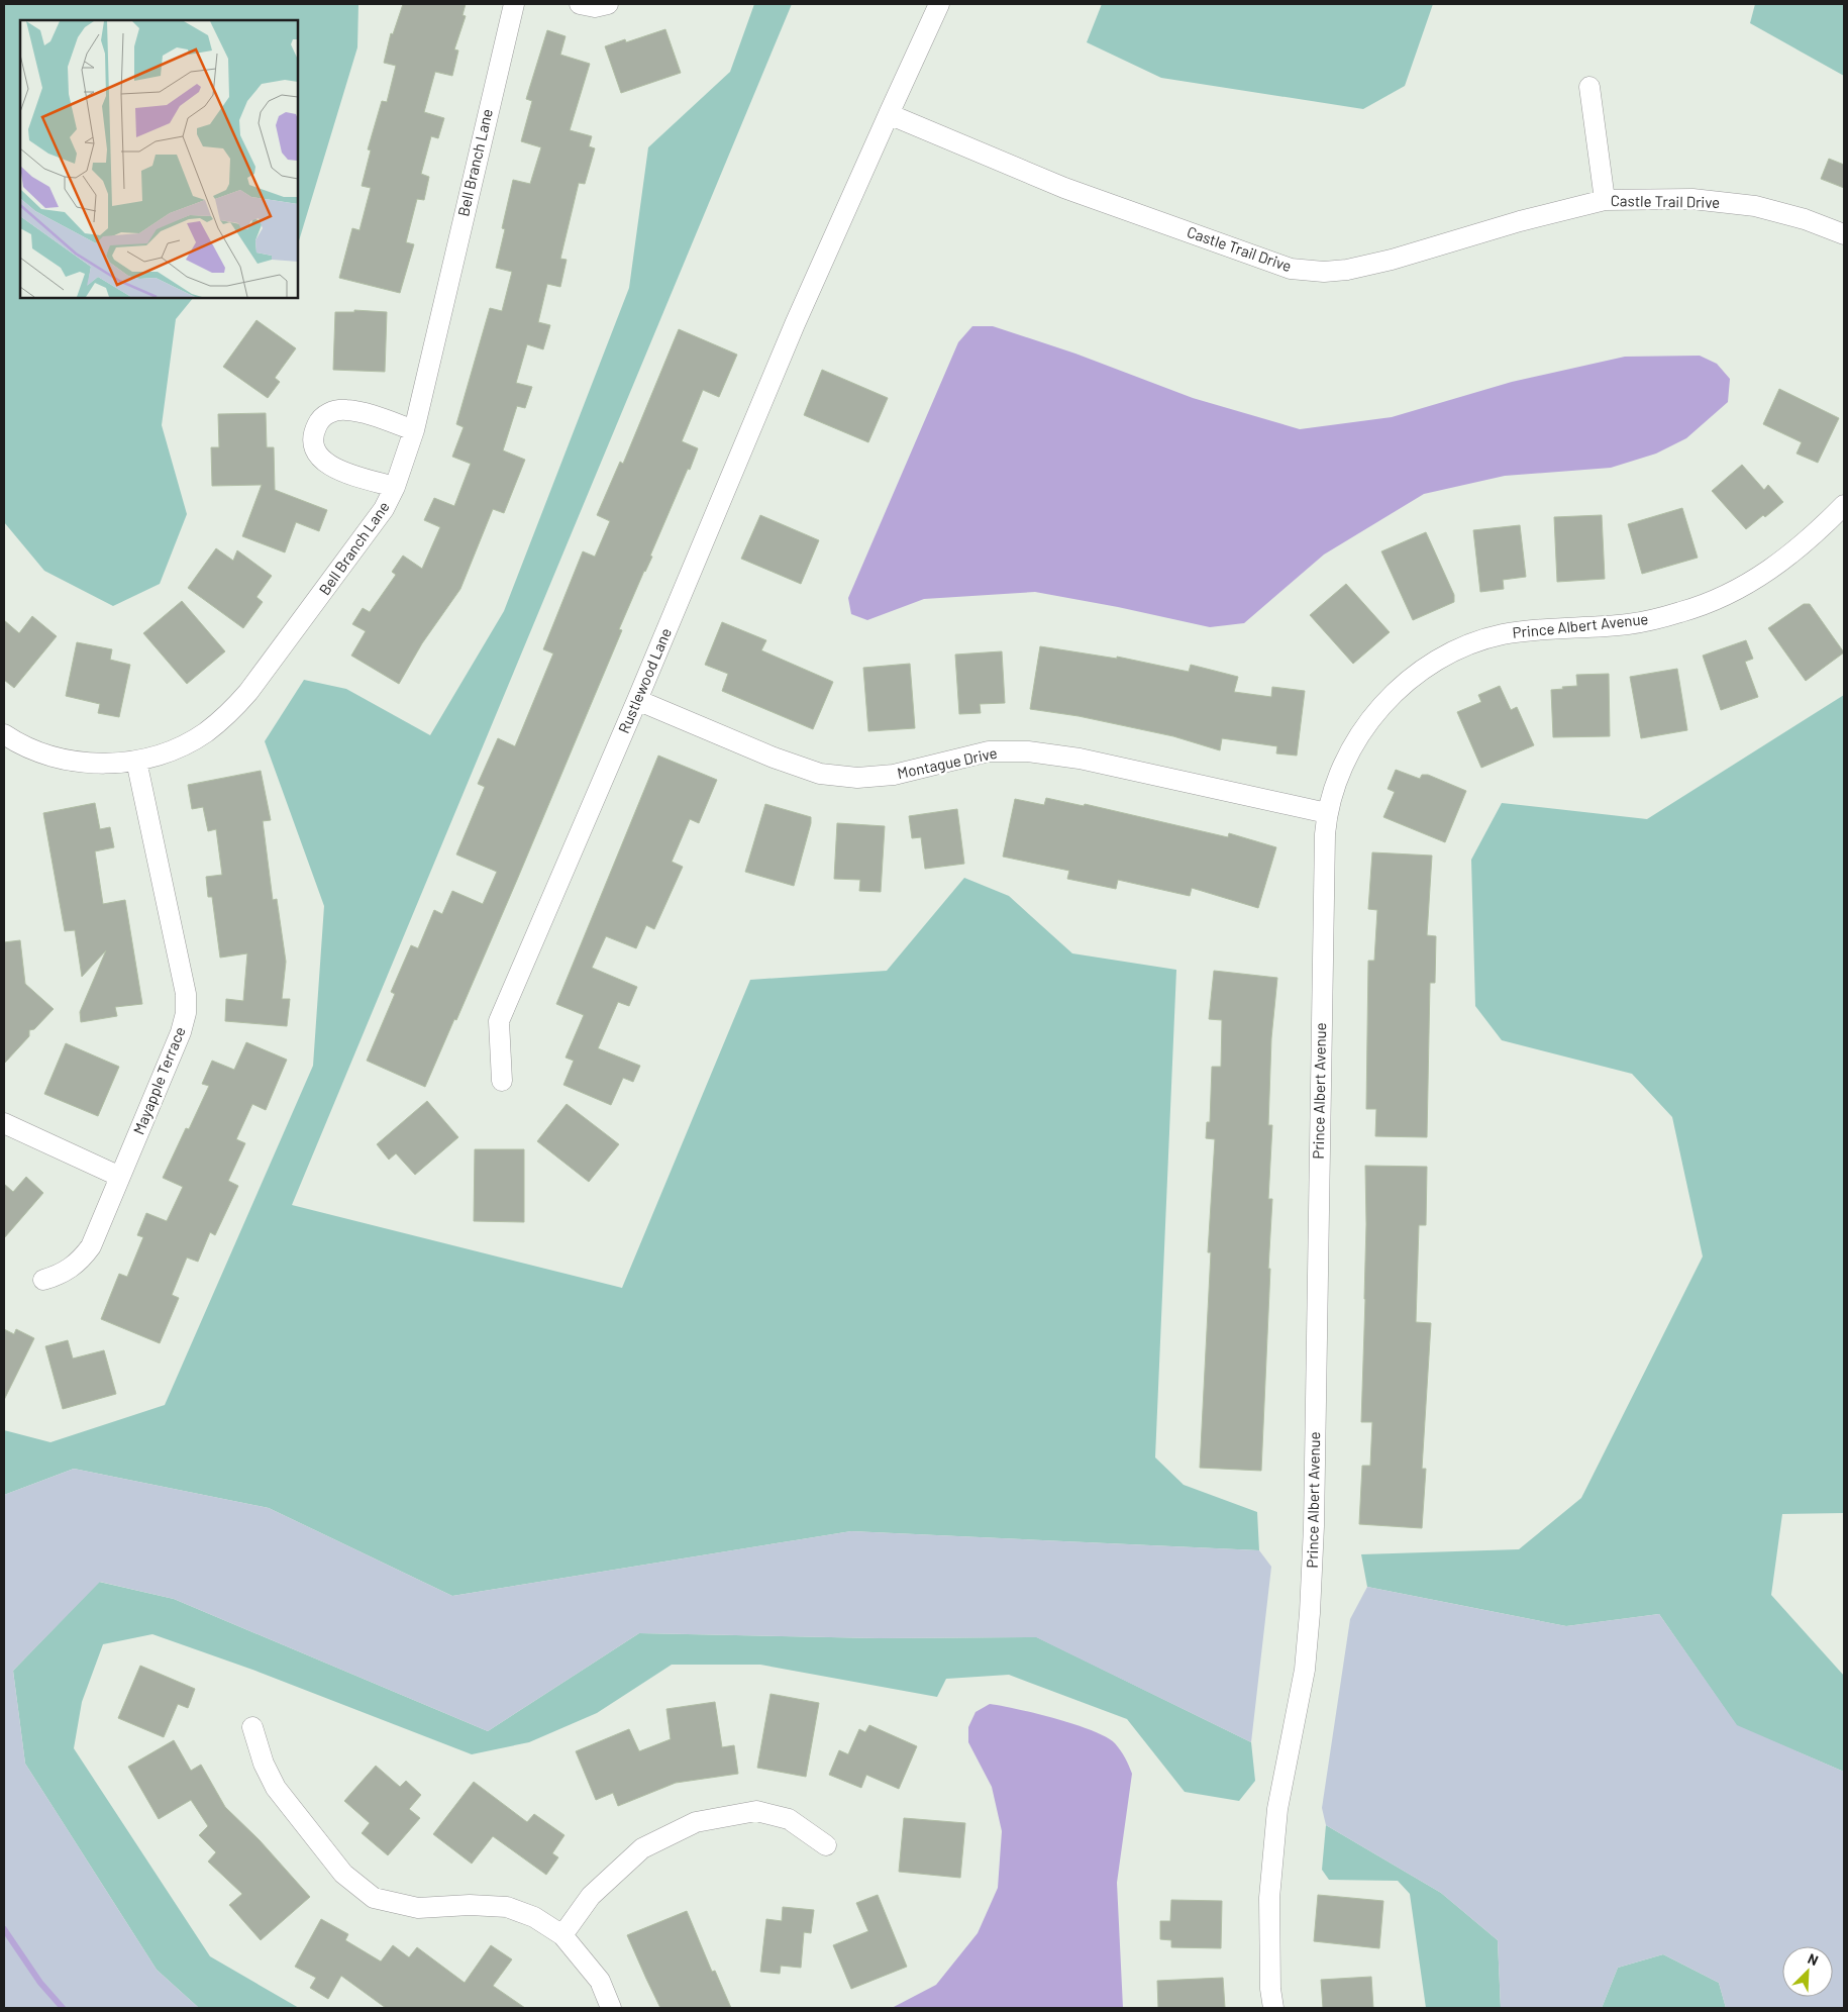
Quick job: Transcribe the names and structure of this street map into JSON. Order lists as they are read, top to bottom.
{
  "streets": {
    "street": [
      "Bell Branch Lane",
      "Castle Trail Drive",
      "Prince Albert Avenue",
      "Rustlewood Lane",
      "Montague Drive",
      "Mayapple Terrace"
    ]
  },
  "crossings": [
    ["Bell Branch Lane", "Mayapple Terrace"],
    ["Castle Trail Drive", "Rustlewood Lane"],
    ["Prince Albert Avenue", "Montague Drive"],
    ["Rustlewood Lane", "Montague Drive"]
  ],
  "north": "top right"
}
